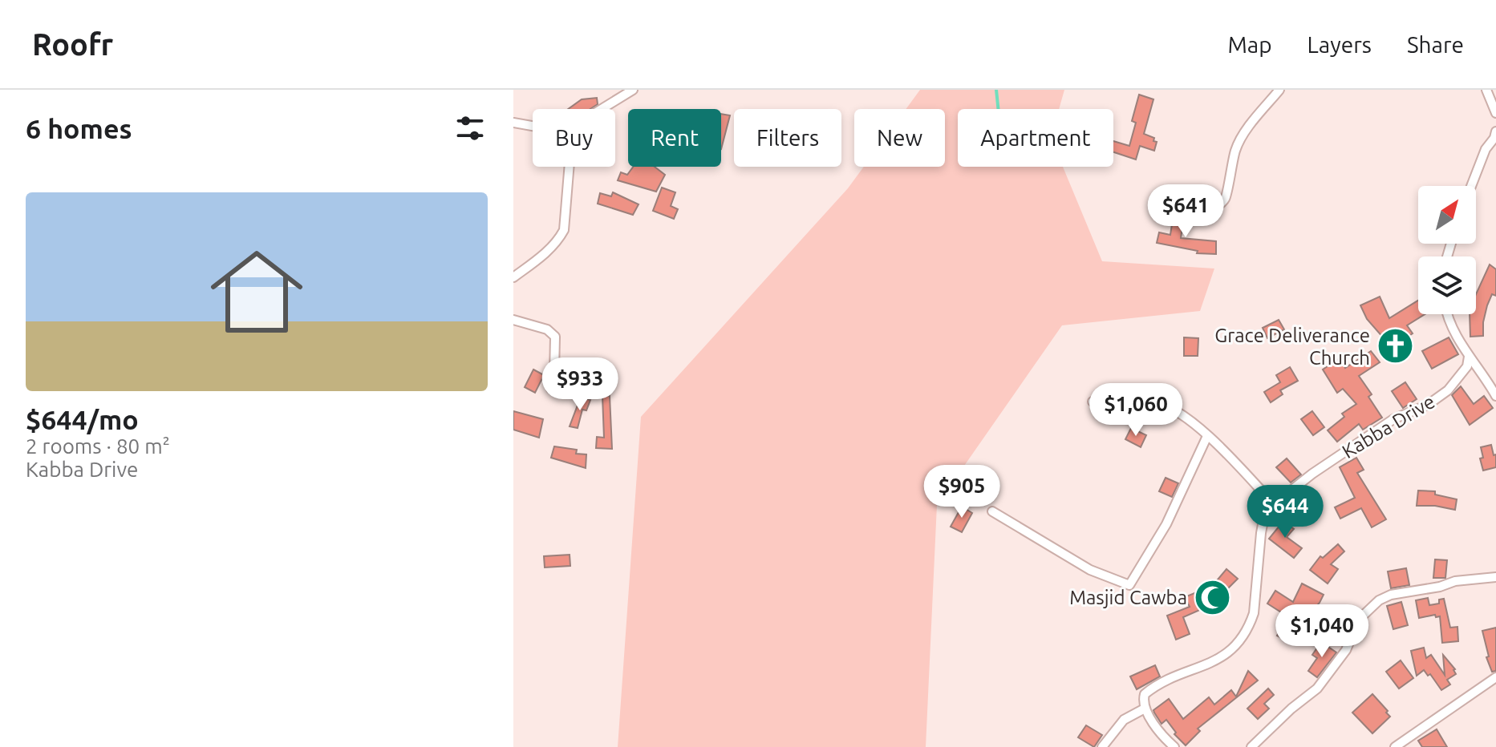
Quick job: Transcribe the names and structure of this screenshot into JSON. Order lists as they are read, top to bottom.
{
  "streets": {
    "street": ["Kabba Drive"]
  },
  "places": {
    "church": ["Grace Deliverance Church"],
    "mosque": ["Masjid Cawba"]
  },
  "north": "top right",
  "page": {
    "header": "Roofr",
    "nav": ["Map", "Layers", "Share"],
    "heading": "6 homes",
    "chip": [
      "Buy",
      "Rent",
      "Filters",
      "New",
      "Apartment"
    ],
    "list": [
      {
        "name": "$644/mo",
        "note": "2 rooms · 80 m² · Kabba Drive"
      }
    ],
    "price": [
      "$641",
      "$933",
      "$1,060",
      "$905",
      "$644",
      "$1,040"
    ]
  }
}
